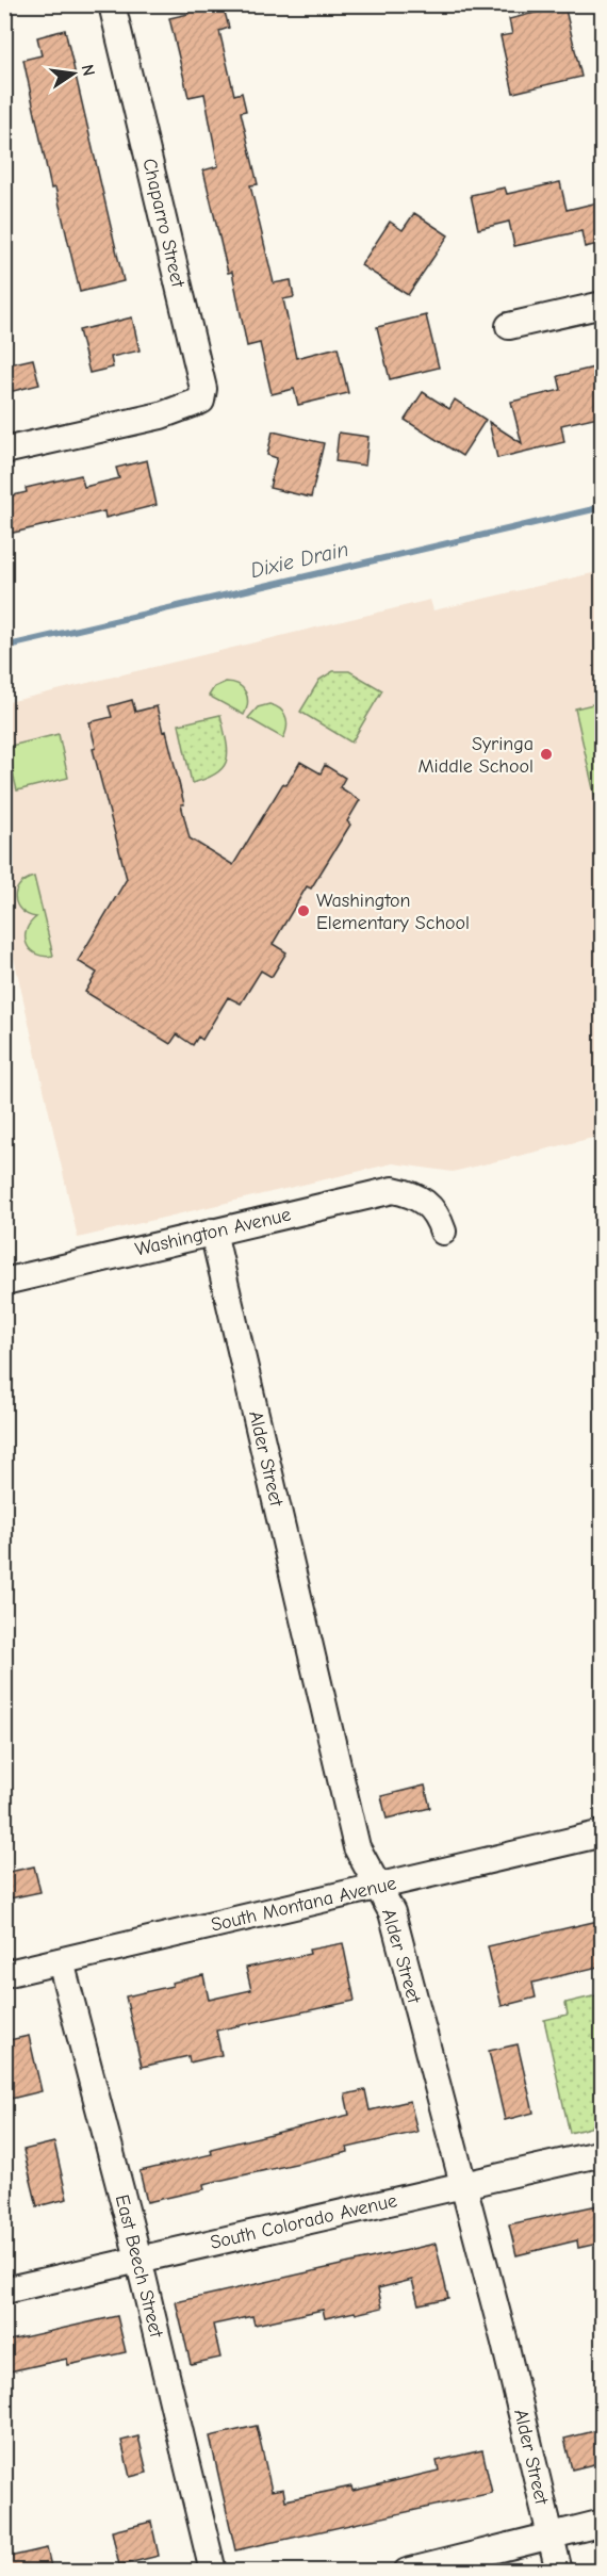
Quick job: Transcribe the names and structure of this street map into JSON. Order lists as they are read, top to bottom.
{
  "streets": {
    "street": [
      "Chaparro Street",
      "Washington Avenue",
      "Alder Street",
      "South Montana Avenue",
      "South Colorado Avenue",
      "East Beech Street"
    ]
  },
  "crossings": [
    ["Washington Avenue", "Alder Street"],
    ["Alder Street", "South Montana Avenue"],
    ["Alder Street", "South Colorado Avenue"],
    ["South Montana Avenue", "East Beech Street"],
    ["South Colorado Avenue", "East Beech Street"]
  ],
  "water": ["Dixie Drain"],
  "places": ["Syringa Middle School", "Washington Elementary School"],
  "north": "right"
}
